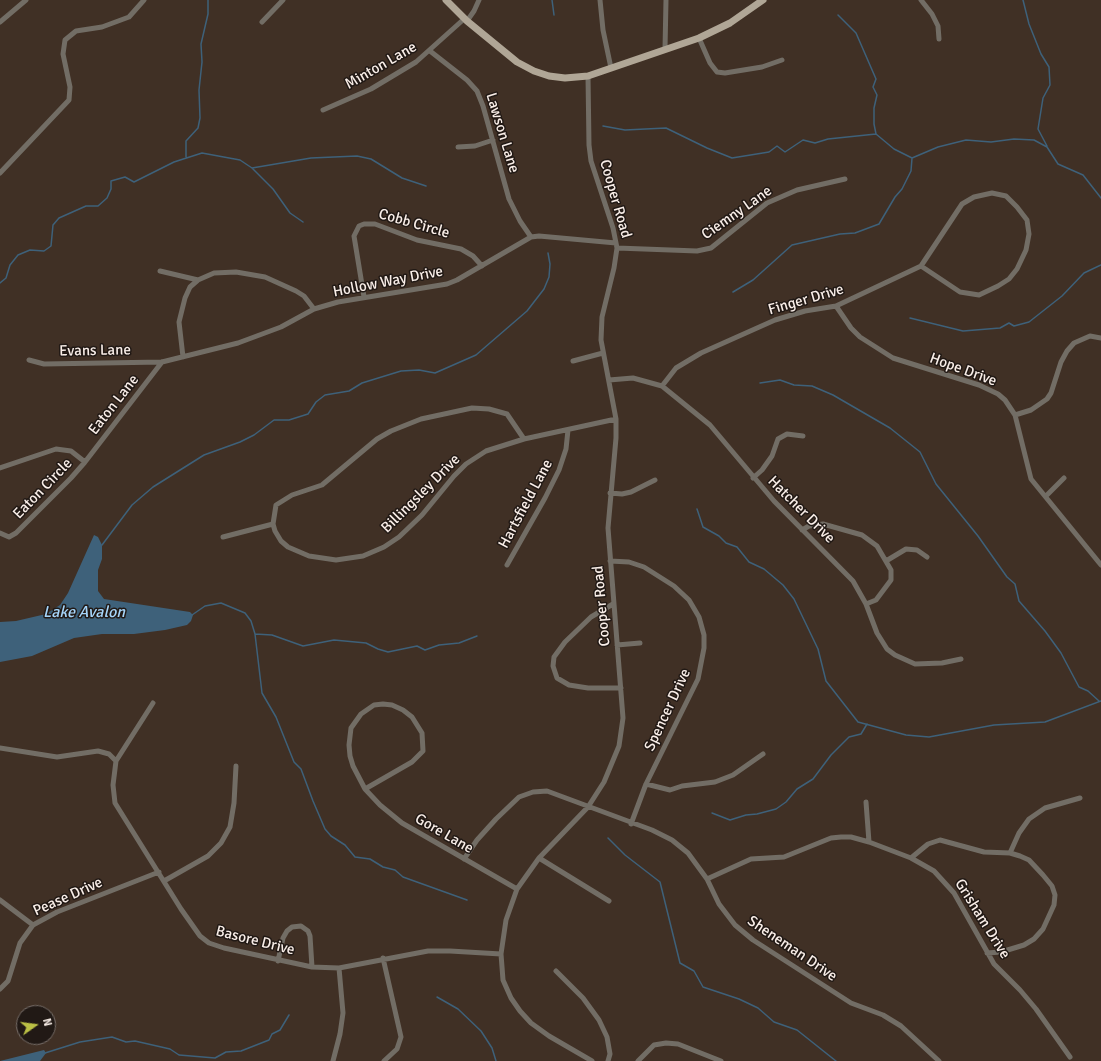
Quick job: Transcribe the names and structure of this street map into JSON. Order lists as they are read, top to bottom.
{
  "streets": {
    "street": [
      "Minton Lane",
      "Lawson Lane",
      "Cooper Road",
      "Ciemny Lane",
      "Cobb Circle",
      "Hollow Way Drive",
      "Finger Drive",
      "Evans Lane",
      "Hope Drive",
      "Eaton Lane",
      "Eaton Circle",
      "Billingsley Drive",
      "Hartsfield Lane",
      "Hatcher Drive",
      "Spencer Drive",
      "Gore Lane",
      "Pease Drive",
      "Grisham Drive",
      "Basore Drive",
      "Sheneman Drive"
    ]
  },
  "crossings": [
    ["Minton Lane", "Lawson Lane"],
    ["Lawson Lane", "Hollow Way Drive"],
    ["Cooper Road", "Ciemny Lane"],
    ["Cooper Road", "Billingsley Drive"],
    ["Cooper Road", "Hatcher Drive"],
    ["Cooper Road", "Spencer Drive"],
    ["Cooper Road", "Gore Lane"],
    ["Cooper Road", "Basore Drive"],
    ["Cooper Road", "Sheneman Drive"],
    ["Cobb Circle", "Hollow Way Drive"],
    ["Hollow Way Drive", "Evans Lane"],
    ["Hollow Way Drive", "Eaton Lane"],
    ["Finger Drive", "Hope Drive"],
    ["Finger Drive", "Hatcher Drive"],
    ["Evans Lane", "Eaton Lane"],
    ["Eaton Lane", "Eaton Circle"],
    ["Billingsley Drive", "Hartsfield Lane"],
    ["Spencer Drive", "Sheneman Drive"],
    ["Gore Lane", "Sheneman Drive"],
    ["Pease Drive", "Basore Drive"],
    ["Grisham Drive", "Sheneman Drive"]
  ],
  "water": ["Lake Avalon"],
  "north": "right"
}
